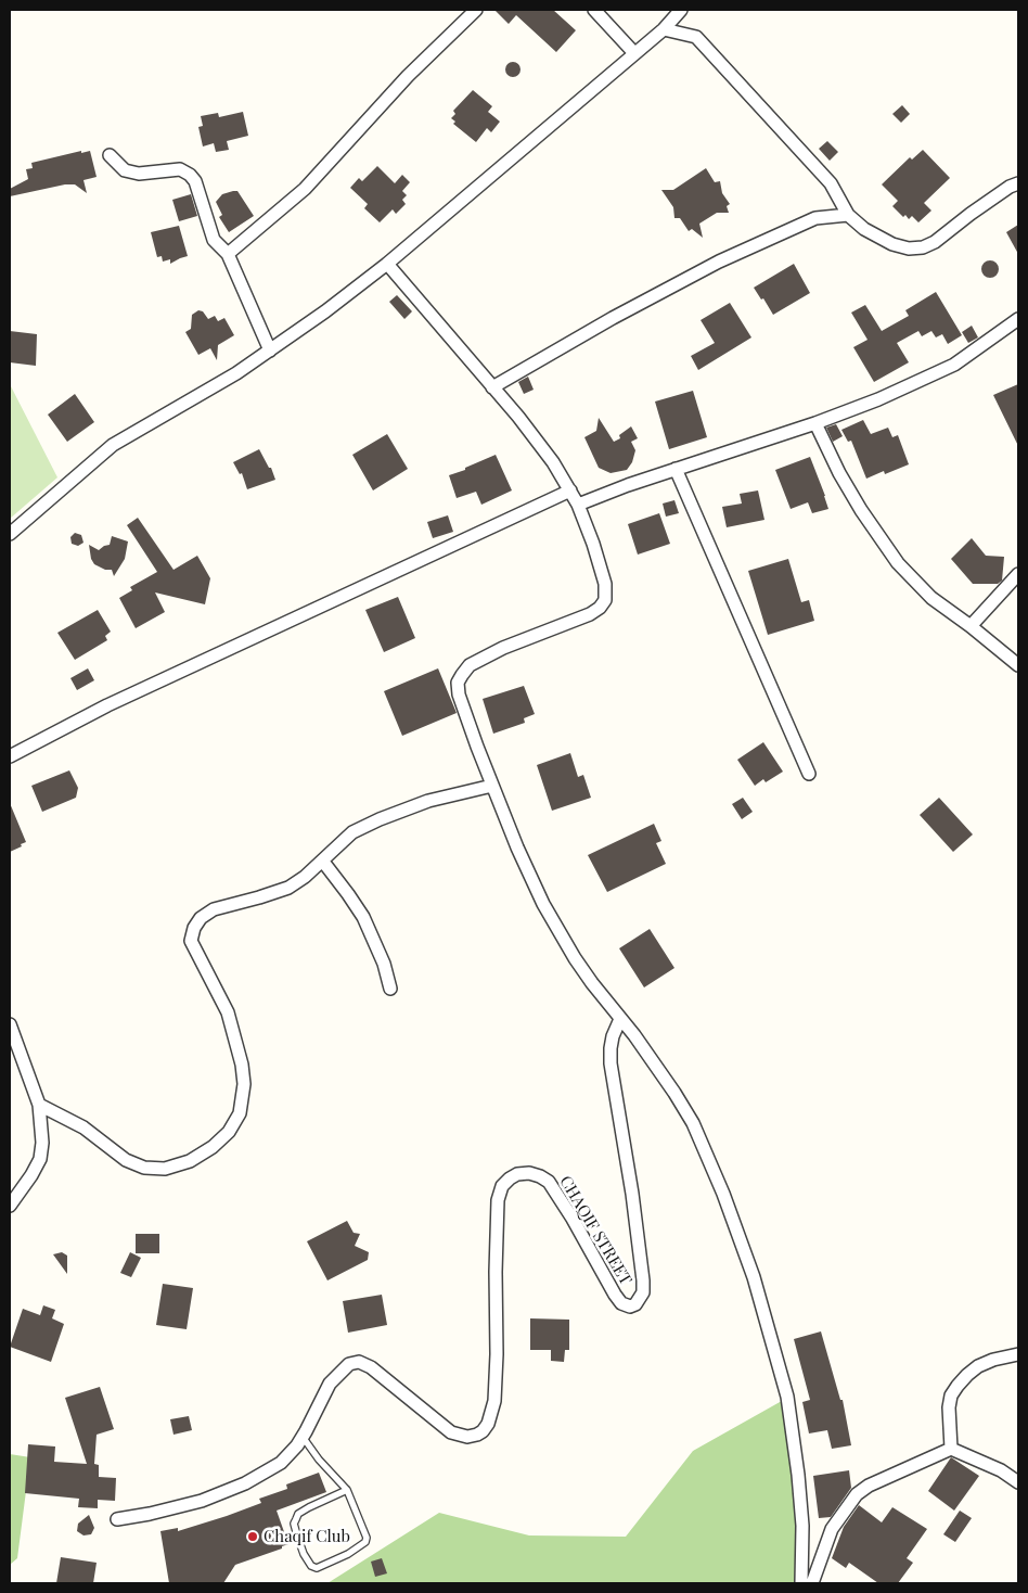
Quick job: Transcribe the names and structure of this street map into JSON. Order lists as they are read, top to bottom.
{
  "streets": {
    "street": ["CHAQIF STREET"]
  },
  "places": ["Chaqif Club"]
}
